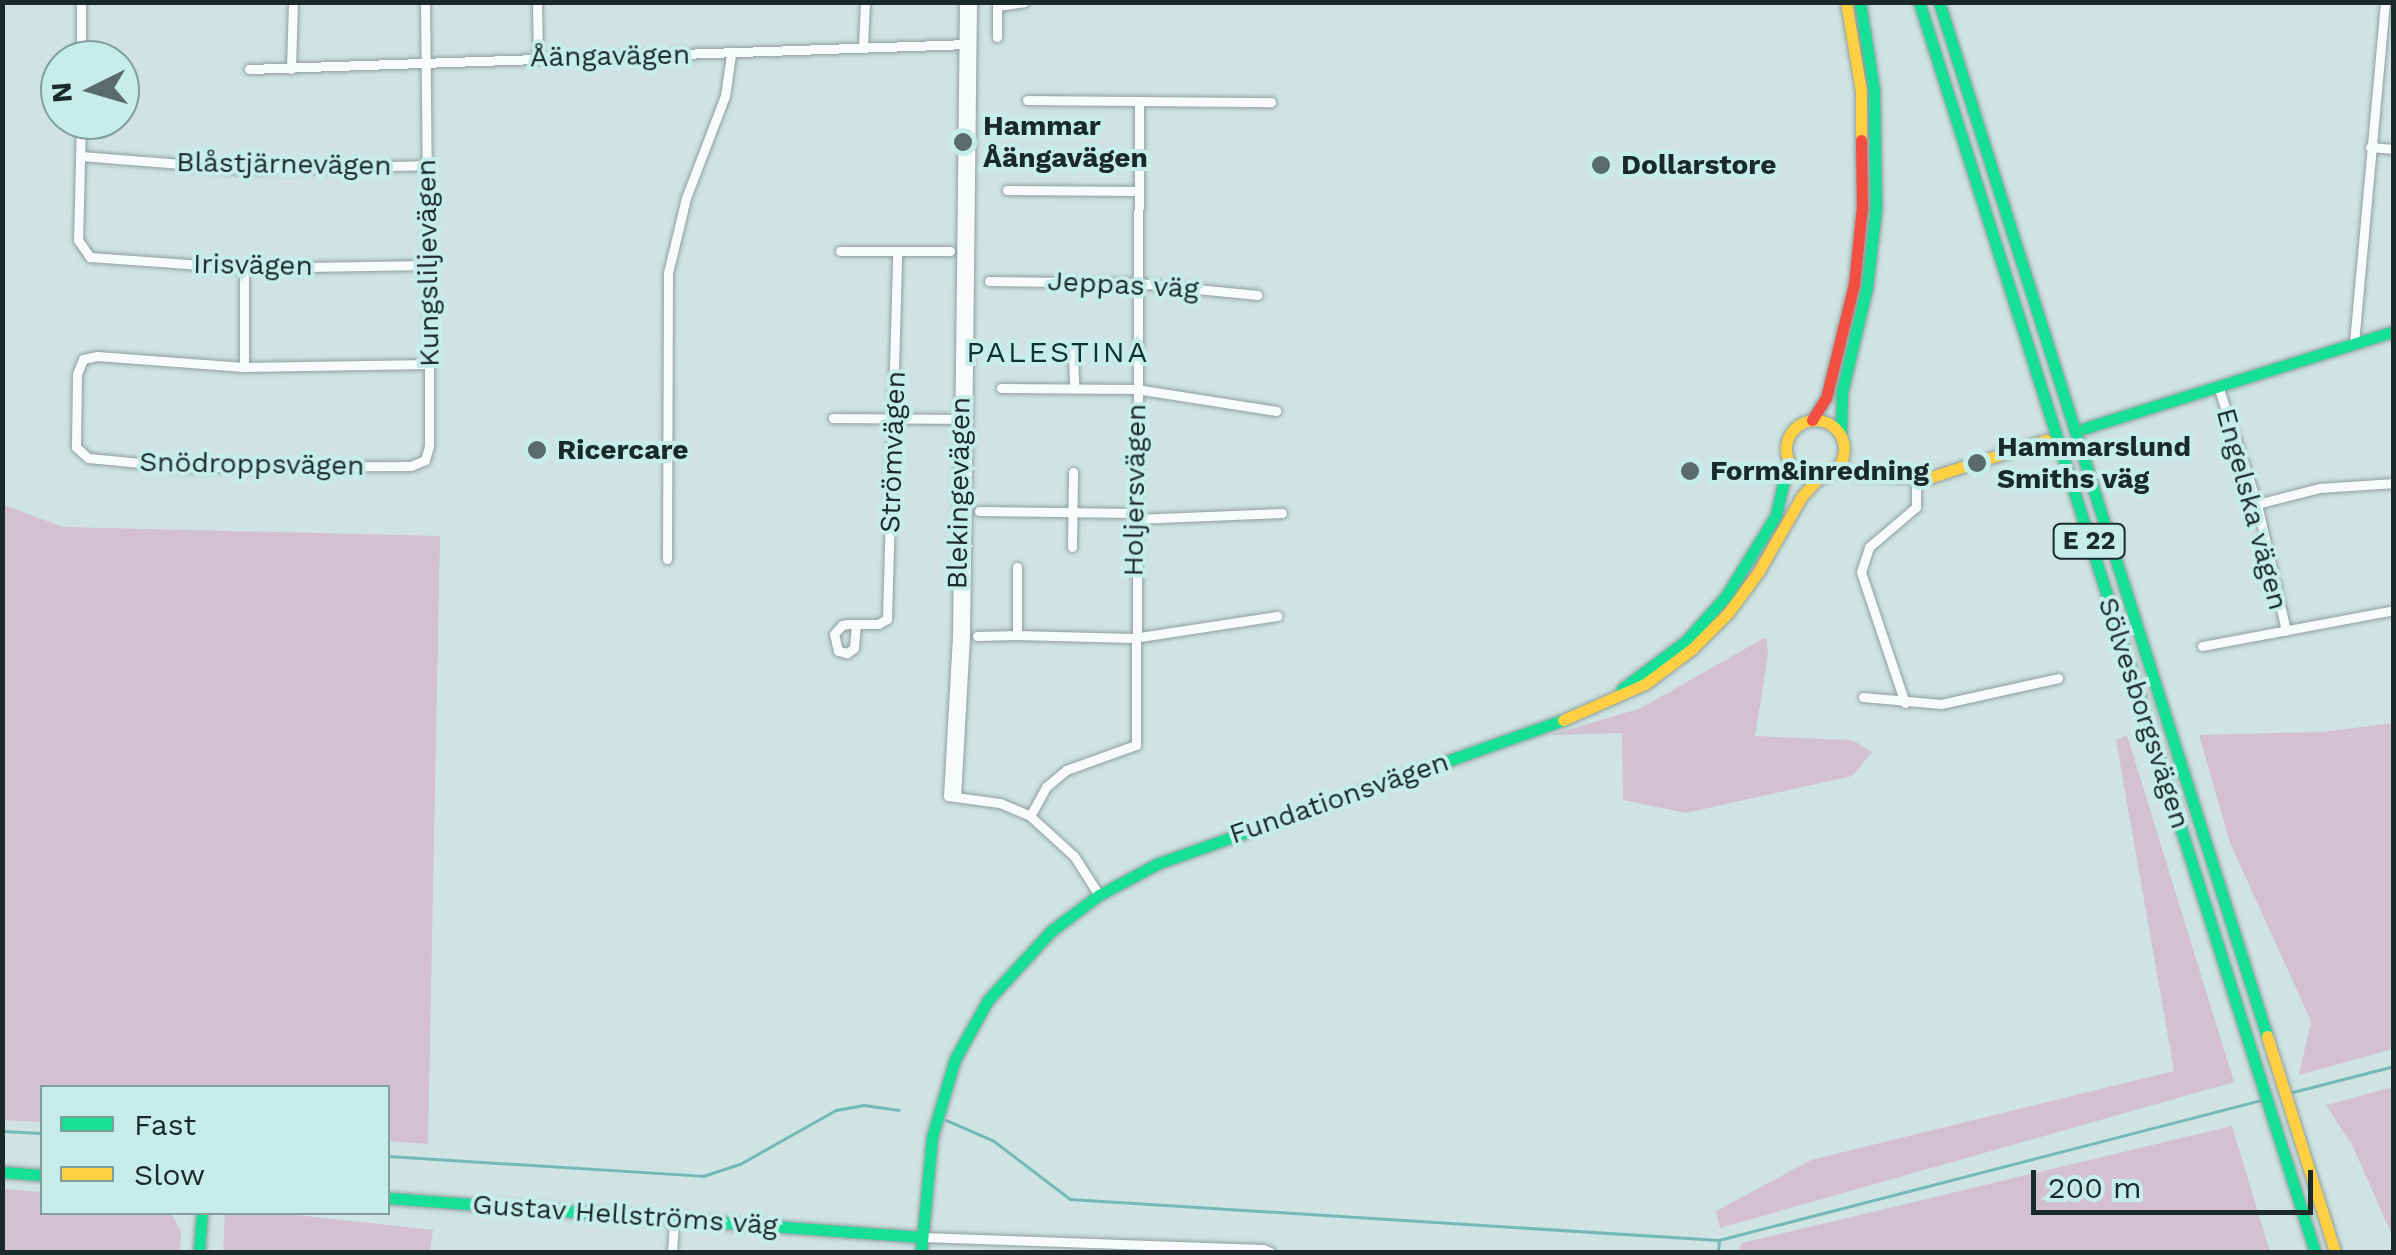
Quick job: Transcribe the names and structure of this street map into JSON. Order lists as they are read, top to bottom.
{
  "streets": {
    "main road": [
      "E 22",
      "Sölvesborgsvägen",
      "Fundationsvägen",
      "Gustav Hellströms väg"
    ],
    "street": [
      "Åängavägen",
      "Blåstjärnevägen",
      "Kungsliljevägen",
      "Irisvägen",
      "Jeppas väg",
      "Strömvägen",
      "Snödroppsvägen",
      "Holjersvägen",
      "Blekingevägen",
      "Engelska vägen"
    ]
  },
  "crossings": [
    ["Åängavägen", "Kungsliljevägen"],
    ["Åängavägen", "Blekingevägen"],
    ["Blåstjärnevägen", "Kungsliljevägen"],
    ["Blåstjärnevägen", "Irisvägen"],
    ["Kungsliljevägen", "Irisvägen"],
    ["Kungsliljevägen", "Snödroppsvägen"],
    ["Jeppas väg", "Holjersvägen"],
    ["Holjersvägen", "Blekingevägen"],
    ["Blekingevägen", "Fundationsvägen"]
  ],
  "districts": ["PALESTINA"],
  "places": [
    "Hammar Åängavägen",
    "Dollarstore",
    "Ricercare",
    "Hammarslund Smiths väg",
    "Form&inredning"
  ],
  "legend": ["Fast", "Slow"],
  "scale_bar": "200 m",
  "north": "left"
}
